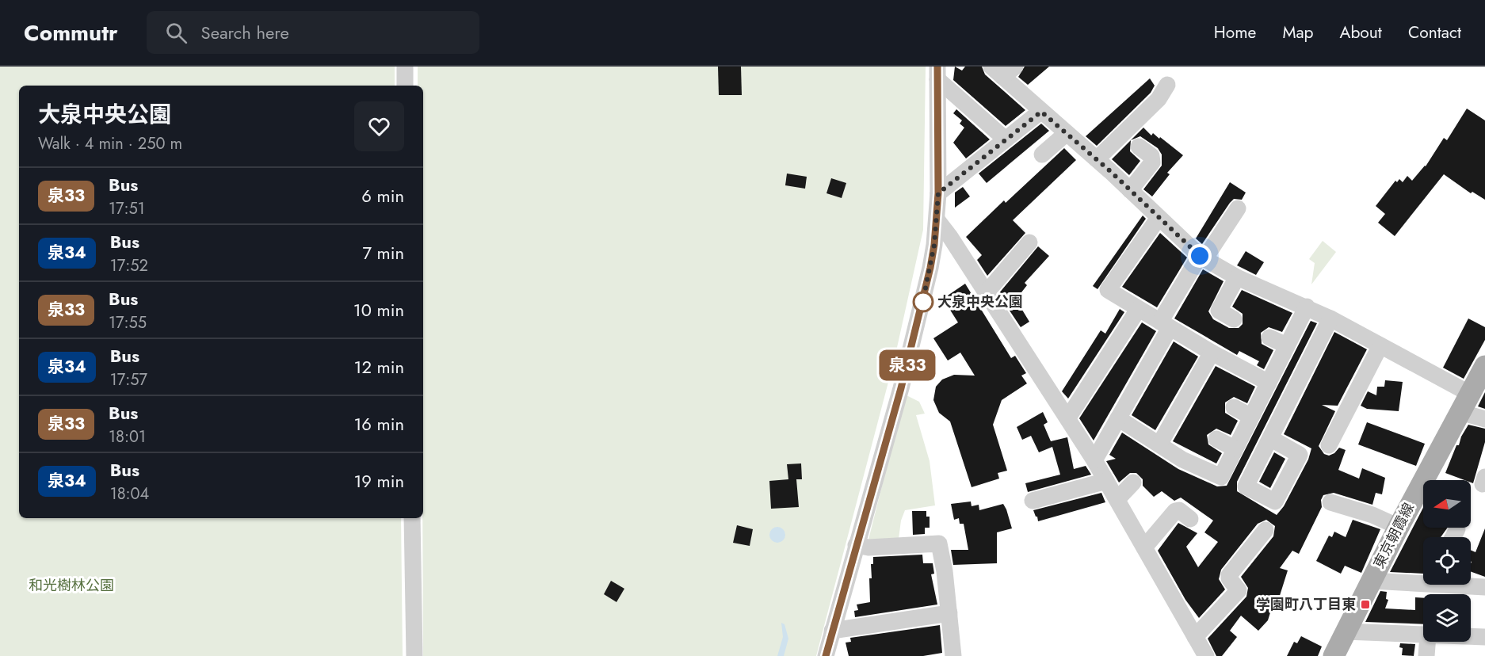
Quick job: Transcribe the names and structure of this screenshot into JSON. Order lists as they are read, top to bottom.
{
  "streets": {
    "main road": ["東京朝霞線"]
  },
  "parks": ["和光樹林公園"],
  "places": {
    "other": ["大泉中央公園"],
    "transit": ["学園町八丁目東"]
  },
  "lines": ["bus line 泉33"],
  "north": "left",
  "page": {
    "header": "Commutr",
    "search": "Search here",
    "nav": [
      "Home",
      "Map",
      "About",
      "Contact"
    ],
    "on_map": "泉33",
    "heading": ["大泉中央公園", "Walk · 4 min · 250 m"],
    "list": [
      {
        "mark": "泉33",
        "name": "Bus",
        "note": "17:51",
        "value": "6 min"
      },
      {
        "mark": "泉34",
        "name": "Bus",
        "note": "17:52",
        "value": "7 min"
      },
      {
        "mark": "泉33",
        "name": "Bus",
        "note": "17:55",
        "value": "10 min"
      },
      {
        "mark": "泉34",
        "name": "Bus",
        "note": "17:57",
        "value": "12 min"
      },
      {
        "mark": "泉33",
        "name": "Bus",
        "note": "18:01",
        "value": "16 min"
      },
      {
        "mark": "泉34",
        "name": "Bus",
        "note": "18:04",
        "value": "19 min"
      }
    ]
  }
}
